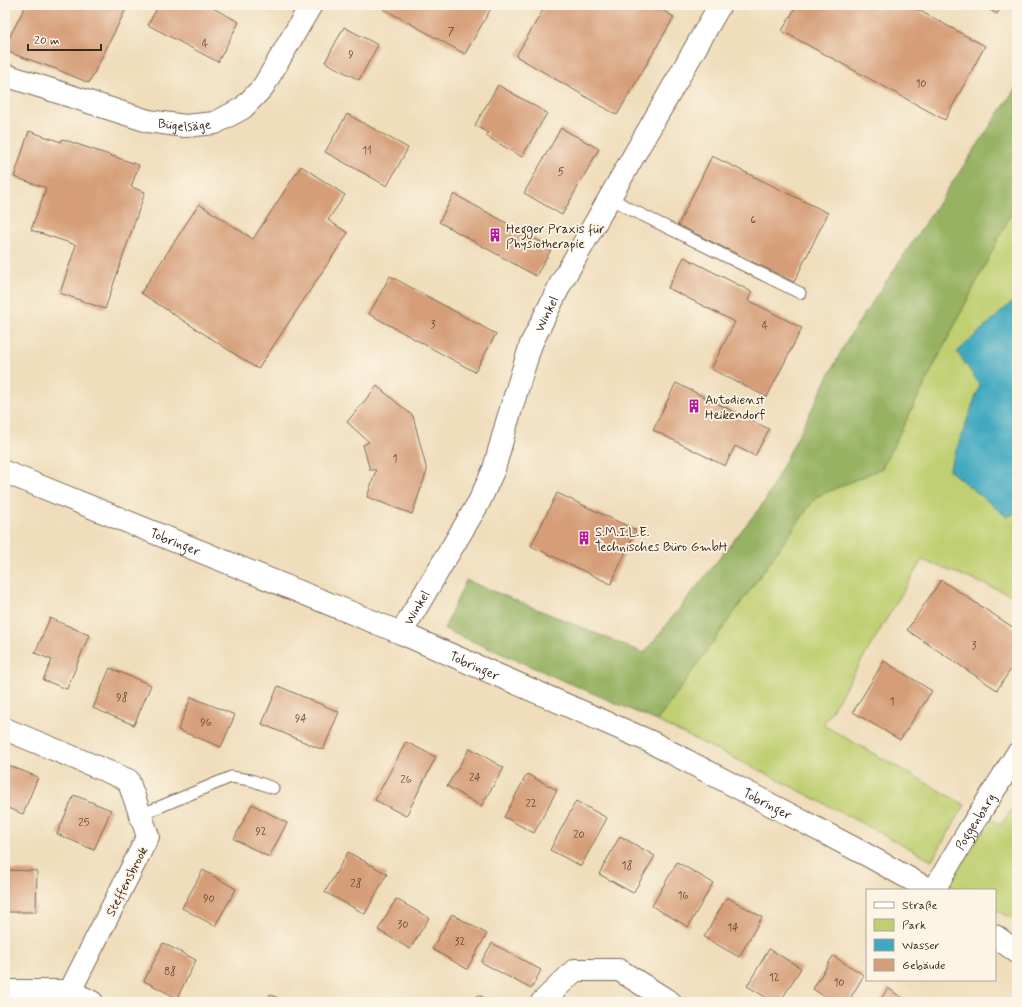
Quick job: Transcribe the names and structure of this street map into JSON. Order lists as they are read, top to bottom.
{
  "streets": {
    "street": [
      "Bügelsäge",
      "Winkel",
      "Tobringer",
      "Poggenbarg",
      "Steffensbrook"
    ]
  },
  "crossings": [
    ["Winkel", "Tobringer"]
  ],
  "places": {
    "building": ["Hegger Praxis für Physiotherapie", "Autodienst Heikendorf", "S.M.I.L.E. Technisches Büro GmbH"]
  },
  "house_numbers": [
    "7",
    "4",
    "9",
    "10",
    "11",
    "5",
    "6",
    "3",
    "4",
    "1",
    "3",
    "98",
    "1",
    "94",
    "96",
    "24",
    "26",
    "22",
    "25",
    "92",
    "20",
    "18",
    "28",
    "16",
    "90",
    "30",
    "14",
    "32",
    "88",
    "12",
    "10"
  ],
  "legend": [
    "Straße",
    "Park",
    "Wasser",
    "Gebäude"
  ],
  "scale_bar": "20 m"
}
